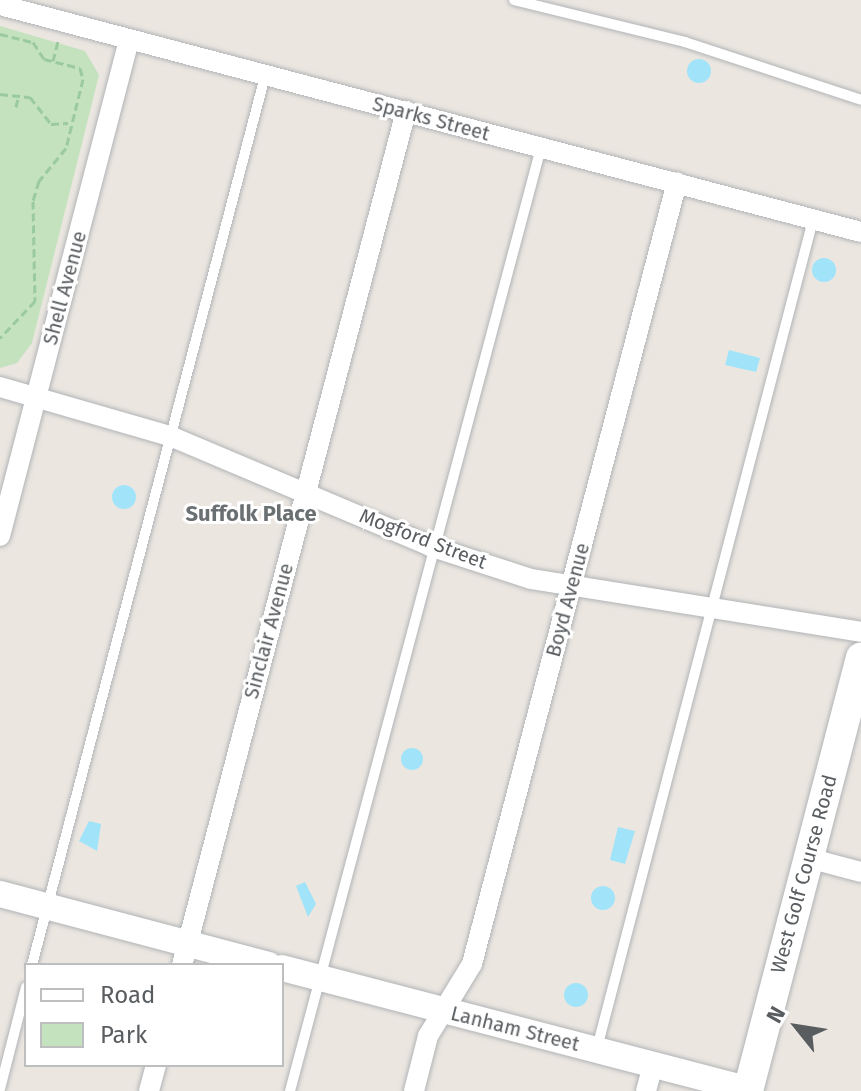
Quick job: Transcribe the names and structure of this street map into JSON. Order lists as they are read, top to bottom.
{
  "streets": {
    "main road": ["West Golf Course Road"],
    "street": [
      "Sparks Street",
      "Shell Avenue",
      "Mogford Street",
      "Boyd Avenue",
      "Sinclair Avenue",
      "Lanham Street"
    ]
  },
  "crossings": [
    ["Sparks Street", "Shell Avenue"],
    ["Sparks Street", "Boyd Avenue"],
    ["Sparks Street", "Sinclair Avenue"],
    ["Shell Avenue", "Mogford Street"],
    ["Mogford Street", "Boyd Avenue"],
    ["Mogford Street", "Sinclair Avenue"],
    ["Boyd Avenue", "Lanham Street"],
    ["West Golf Course Road", "Lanham Street"]
  ],
  "districts": ["Suffolk Place"],
  "legend": ["Road", "Park"],
  "north": "top left"
}
